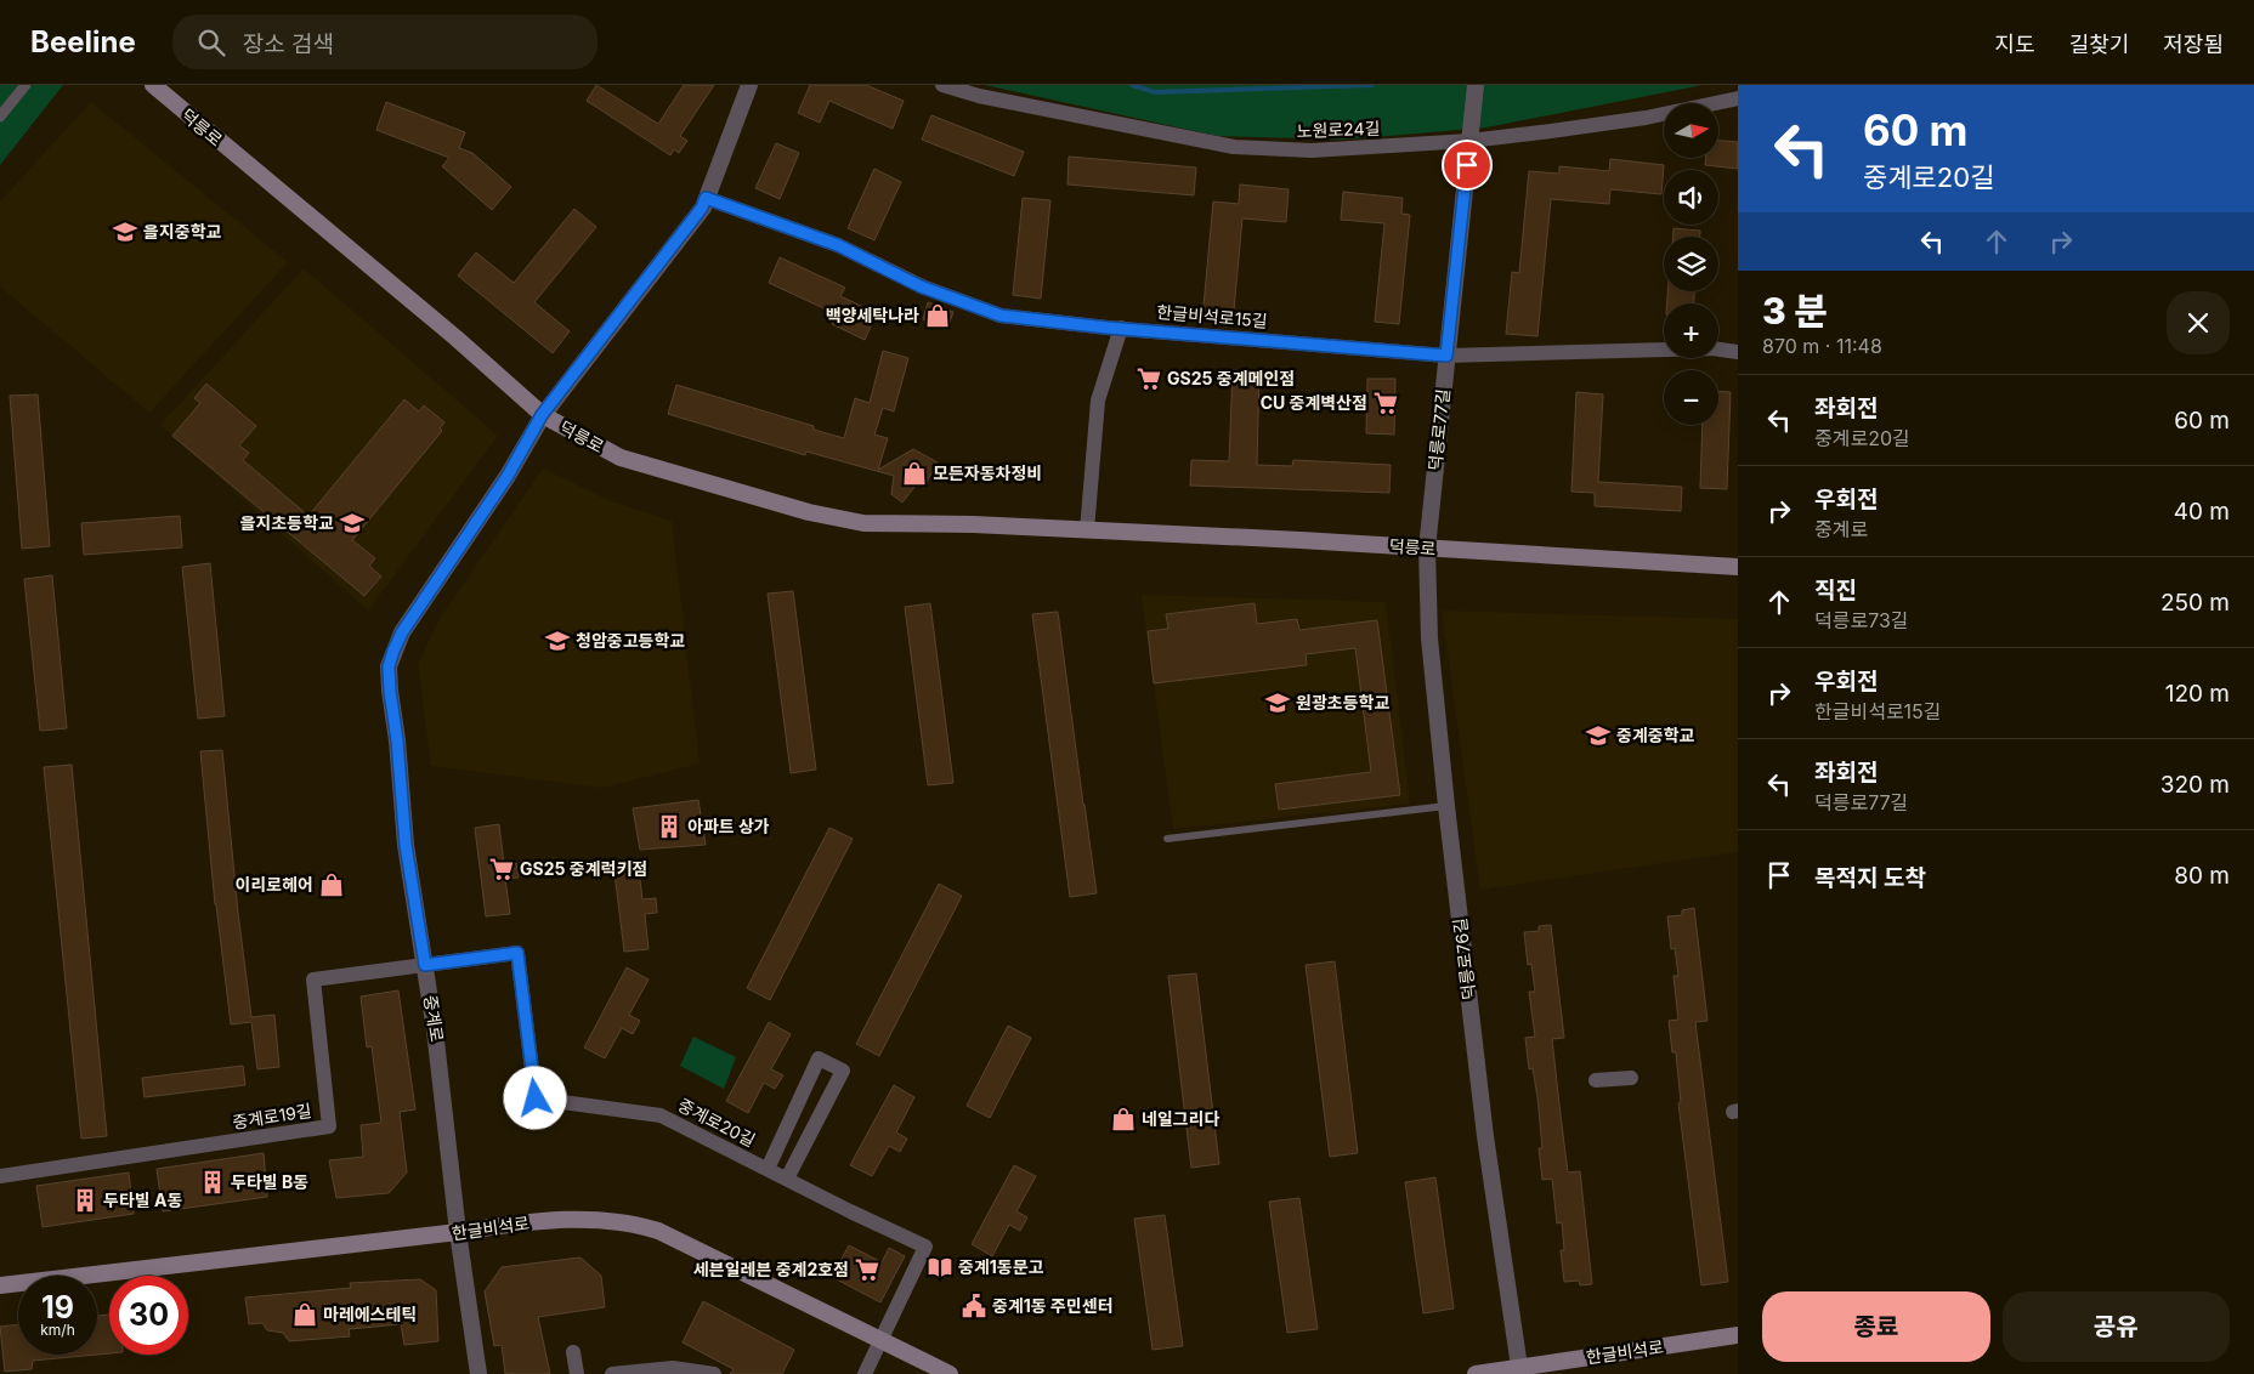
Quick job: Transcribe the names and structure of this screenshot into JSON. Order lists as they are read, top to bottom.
{
  "streets": {
    "main road": ["덕릉로", "한글비석로"],
    "street": [
      "노원로24길",
      "한글비석로15길",
      "덕릉로77길",
      "덕릉로76길",
      "중계로",
      "중계로19길",
      "중계로20길"
    ]
  },
  "crossings": [
    ["덕릉로", "덕릉로77길"],
    ["덕릉로", "덕릉로76길"],
    ["덕릉로", "중계로"],
    ["노원로24길", "덕릉로77길"],
    ["한글비석로15길", "덕릉로77길"],
    ["한글비석로15길", "중계로"],
    ["덕릉로77길", "덕릉로76길"],
    ["덕릉로76길", "한글비석로"],
    ["중계로", "중계로19길"],
    ["중계로", "중계로20길"],
    ["중계로", "한글비석로"],
    ["중계로19길", "중계로20길"],
    ["중계로20길", "한글비석로"]
  ],
  "places": {
    "school or university": [
      "을지중학교",
      "을지초등학교",
      "청암중고등학교",
      "원광초등학교",
      "중계중학교"
    ],
    "shop": [
      "백양세탁나라",
      "모든자동차정비",
      "이리로헤어",
      "네일그리다",
      "마레에스테틱"
    ],
    "supermarket": [
      "GS25 중계메인점",
      "CU 중계벽산점",
      "GS25 중계럭키점",
      "세븐일레븐 중계2호점"
    ],
    "building": ["아파트 상가", "두타빌 B동", "두타빌 A동"],
    "library": ["중계1동문고"],
    "public building": ["중계1동 주민센터"]
  },
  "north": "right",
  "page": {
    "header": "Beeline",
    "search": "장소 검색",
    "nav": ["지도", "길찾기", "저장됨"],
    "turn": ["60 m", "중계로20길"],
    "map_buttons": ["+", "−"],
    "heading": ["3 분", "870 m · 11:48"],
    "list": [
      {
        "name": "좌회전",
        "note": "중계로20길",
        "value": "60 m"
      },
      {
        "name": "우회전",
        "note": "중계로",
        "value": "40 m"
      },
      {
        "name": "직진",
        "note": "덕릉로73길",
        "value": "250 m"
      },
      {
        "name": "우회전",
        "note": "한글비석로15길",
        "value": "120 m"
      },
      {
        "name": "좌회전",
        "note": "덕릉로77길",
        "value": "320 m"
      },
      {
        "name": "목적지 도착",
        "value": "80 m"
      }
    ],
    "speed": "19 km/h",
    "limit": "30",
    "buttons": ["종료", "공유"]
  }
}
